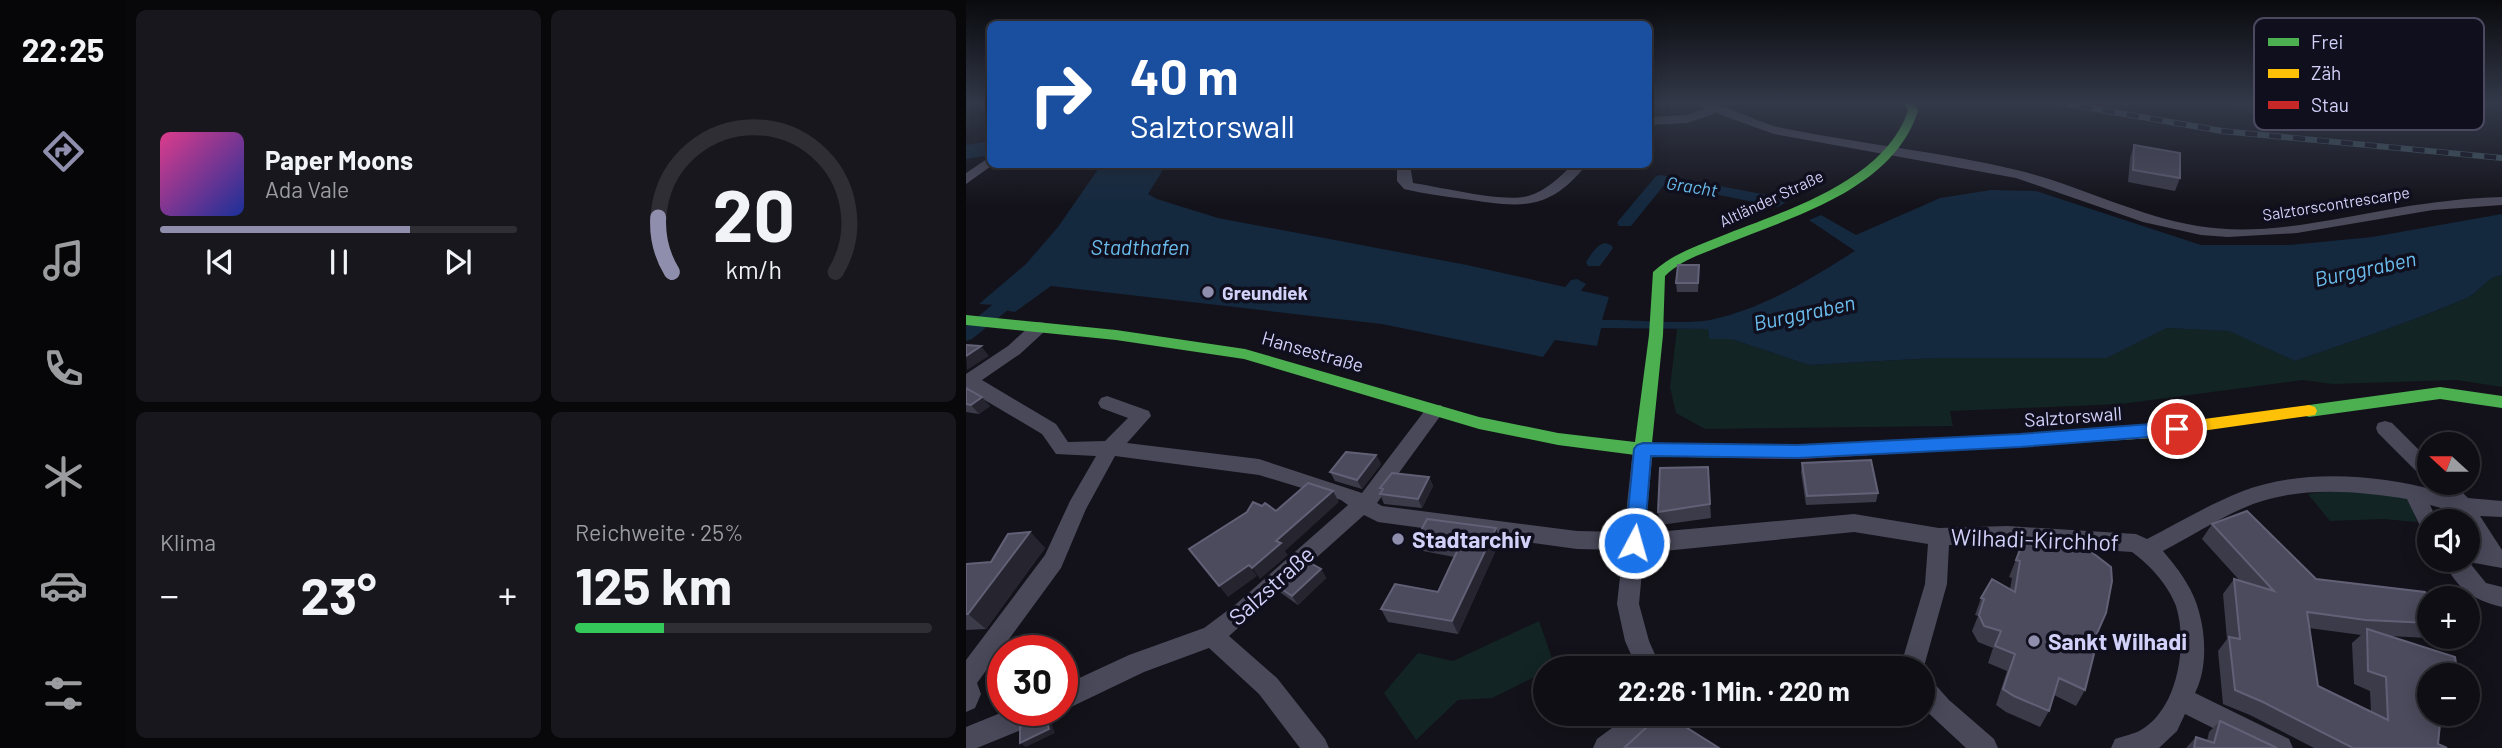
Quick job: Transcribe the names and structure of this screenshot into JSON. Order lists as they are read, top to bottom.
{
  "streets": {
    "main road": ["Altländer Straße", "Hansestraße", "Salztorswall"],
    "street": ["Salztorscontrescarpe", "Wilhadi-Kirchhof", "Salzstraße"]
  },
  "crossings": [
    ["Altländer Straße", "Salztorscontrescarpe"],
    ["Altländer Straße", "Hansestraße"],
    ["Altländer Straße", "Salztorswall"],
    ["Hansestraße", "Salztorswall"],
    ["Hansestraße", "Salzstraße"]
  ],
  "water": ["Gracht", "Stadthafen", "Burggraben"],
  "places": ["Greundiek", "Stadtarchiv", "Sankt Wilhadi"],
  "legend": ["Frei", "Zäh", "Stau"],
  "north": "left",
  "page": {
    "tabs": "22:25",
    "turn": ["40 m", "Salztorswall"],
    "song": ["Paper Moons", "Ada Vale"],
    "tile": [
      "Klima",
      ["Reichweite · 25%", "125 km"]
    ],
    "map_buttons": ["+", "−"],
    "heat": ["−", "23°", "+"],
    "limit": "30",
    "trip": "22:26 · 1 Min. · 220 m",
    "gauge": ["20", "km/h"]
  }
}
